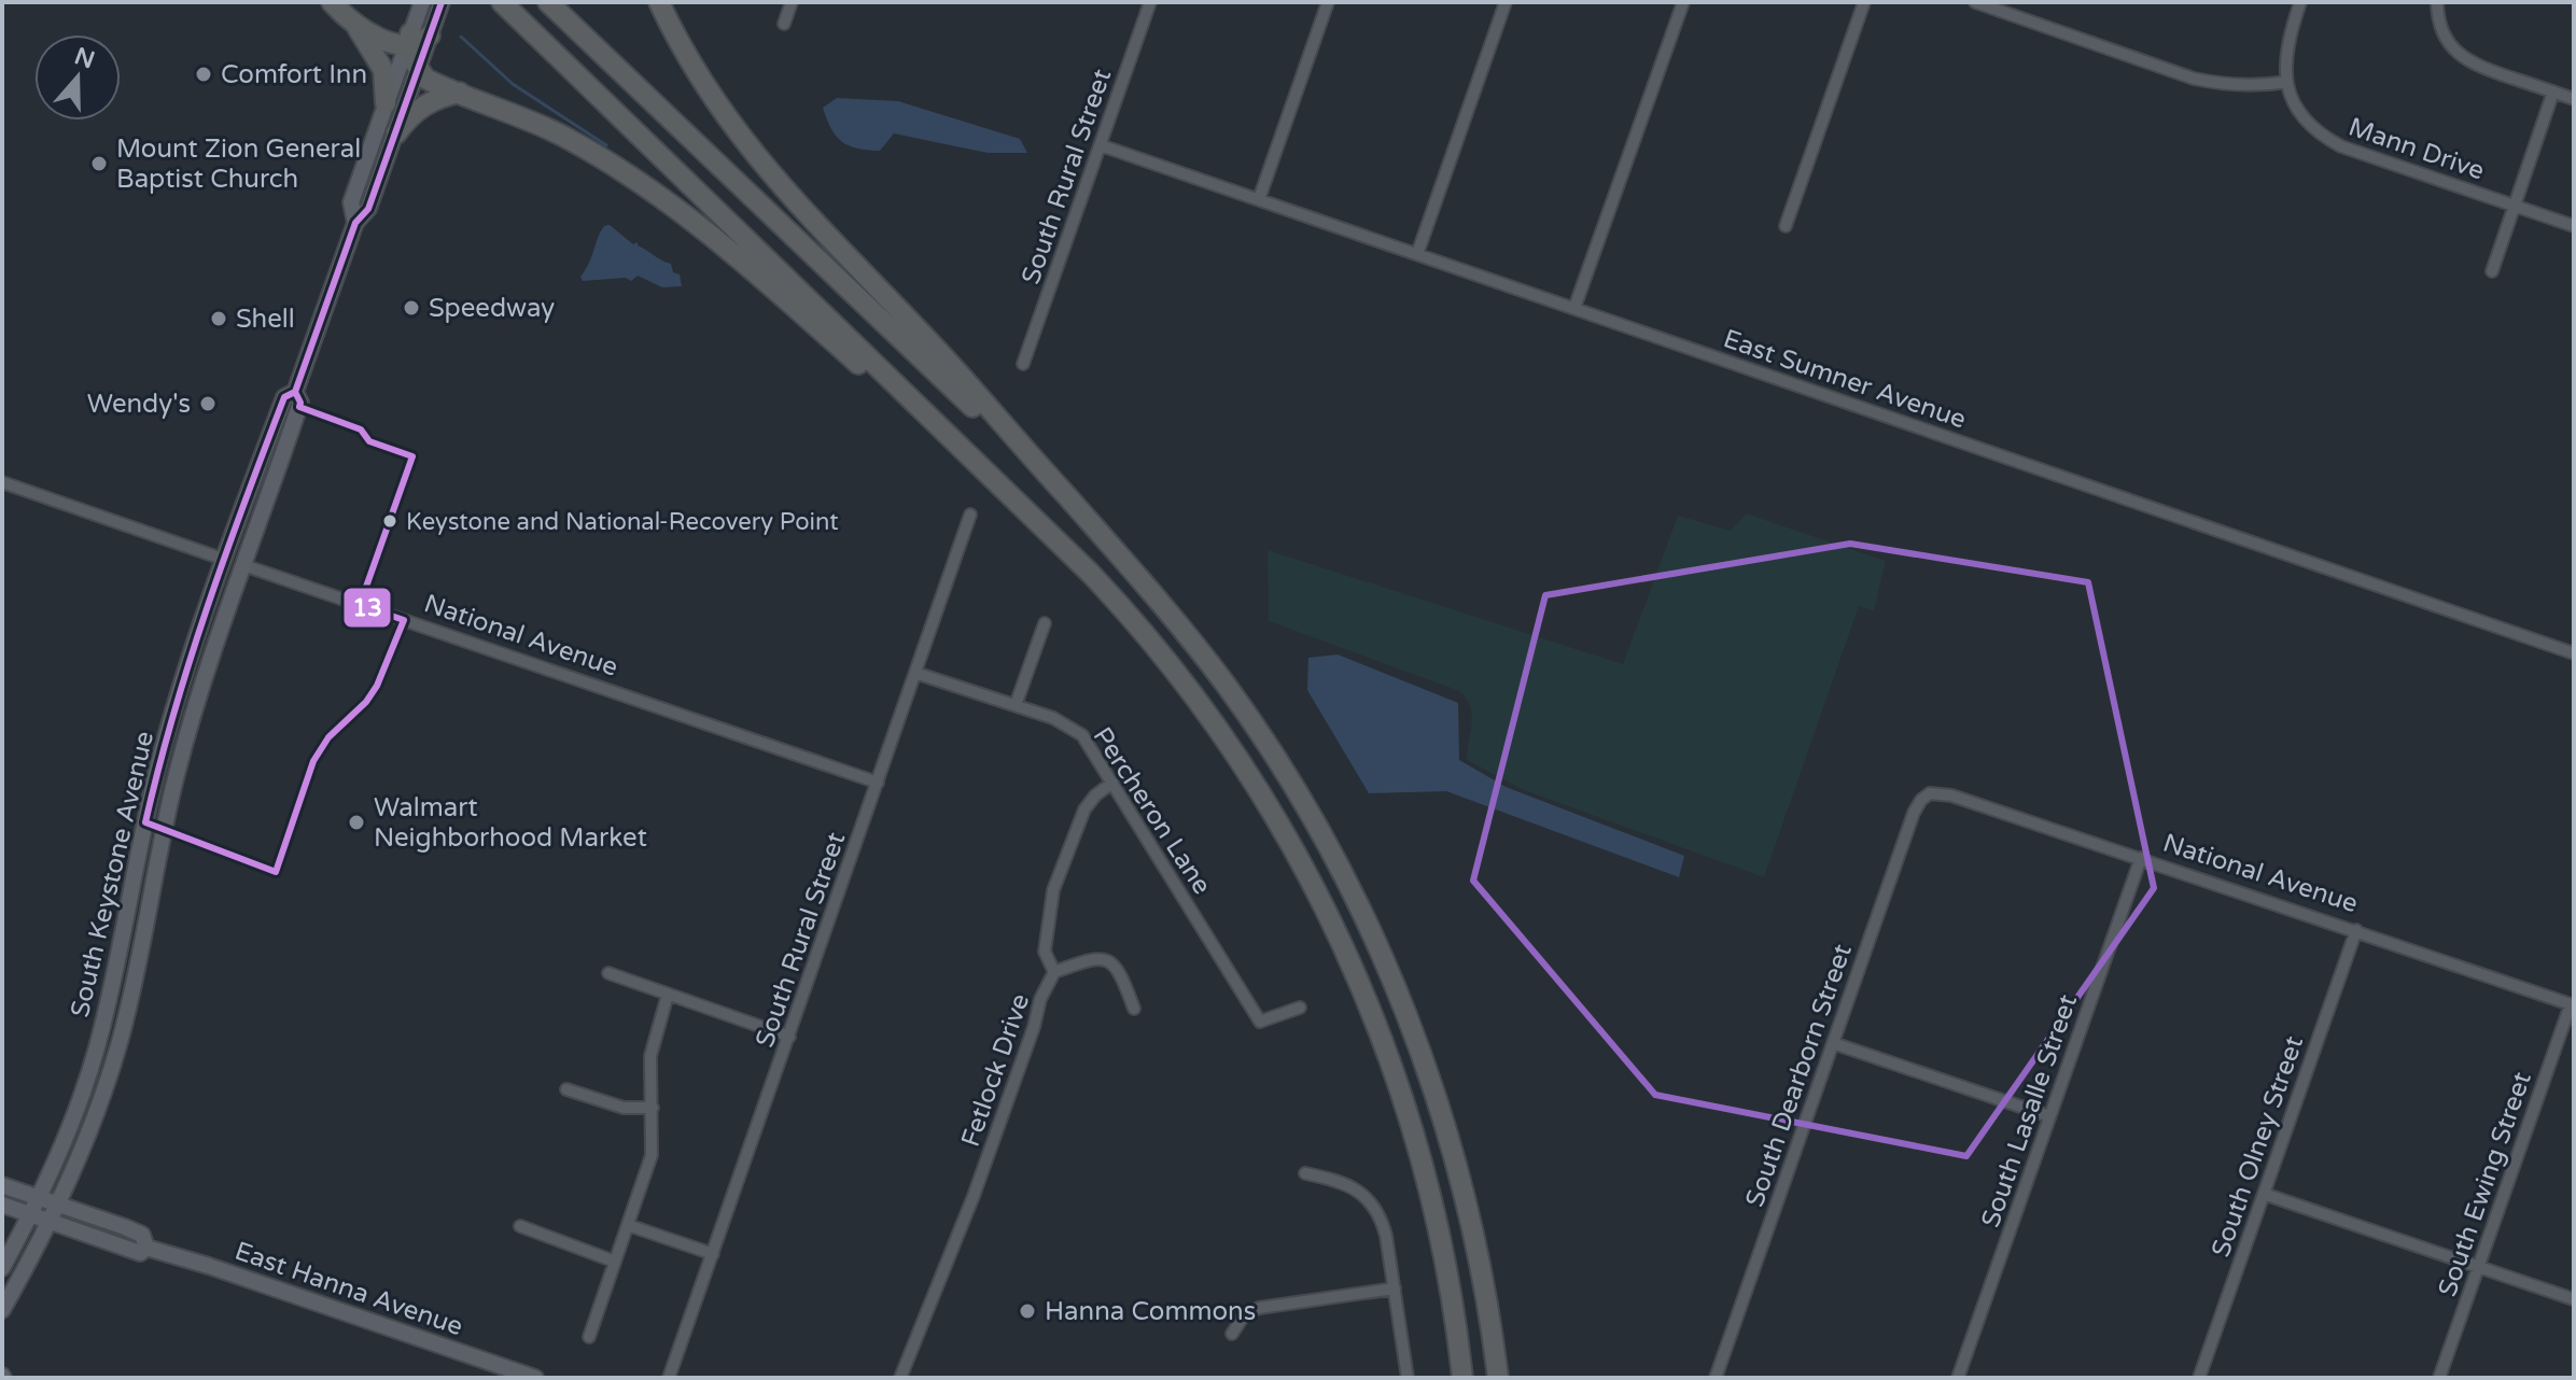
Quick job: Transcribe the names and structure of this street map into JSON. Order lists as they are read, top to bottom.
{
  "streets": {
    "main road": ["National Avenue", "South Keystone Avenue", "East Hanna Avenue"],
    "street": [
      "Mann Drive",
      "South Rural Street",
      "East Sumner Avenue",
      "Percheron Lane",
      "Fetlock Drive",
      "South Dearborn Street",
      "South Lasalle Street",
      "South Olney Street",
      "South Ewing Street"
    ]
  },
  "crossings": [
    ["South Rural Street", "East Sumner Avenue"],
    ["South Rural Street", "National Avenue"],
    ["South Rural Street", "Percheron Lane"],
    ["National Avenue", "South Keystone Avenue"],
    ["National Avenue", "South Dearborn Street"],
    ["National Avenue", "South Lasalle Street"],
    ["National Avenue", "South Olney Street"],
    ["National Avenue", "South Ewing Street"],
    ["Percheron Lane", "Fetlock Drive"],
    ["South Keystone Avenue", "East Hanna Avenue"]
  ],
  "places": [
    "Comfort Inn",
    "Mount Zion General Baptist Church",
    "Speedway",
    "Shell",
    "Wendy's",
    "Keystone and National-Recovery Point",
    "Walmart Neighborhood Market",
    "Hanna Commons"
  ],
  "lines": ["transit line 13"],
  "north": "top"
}
